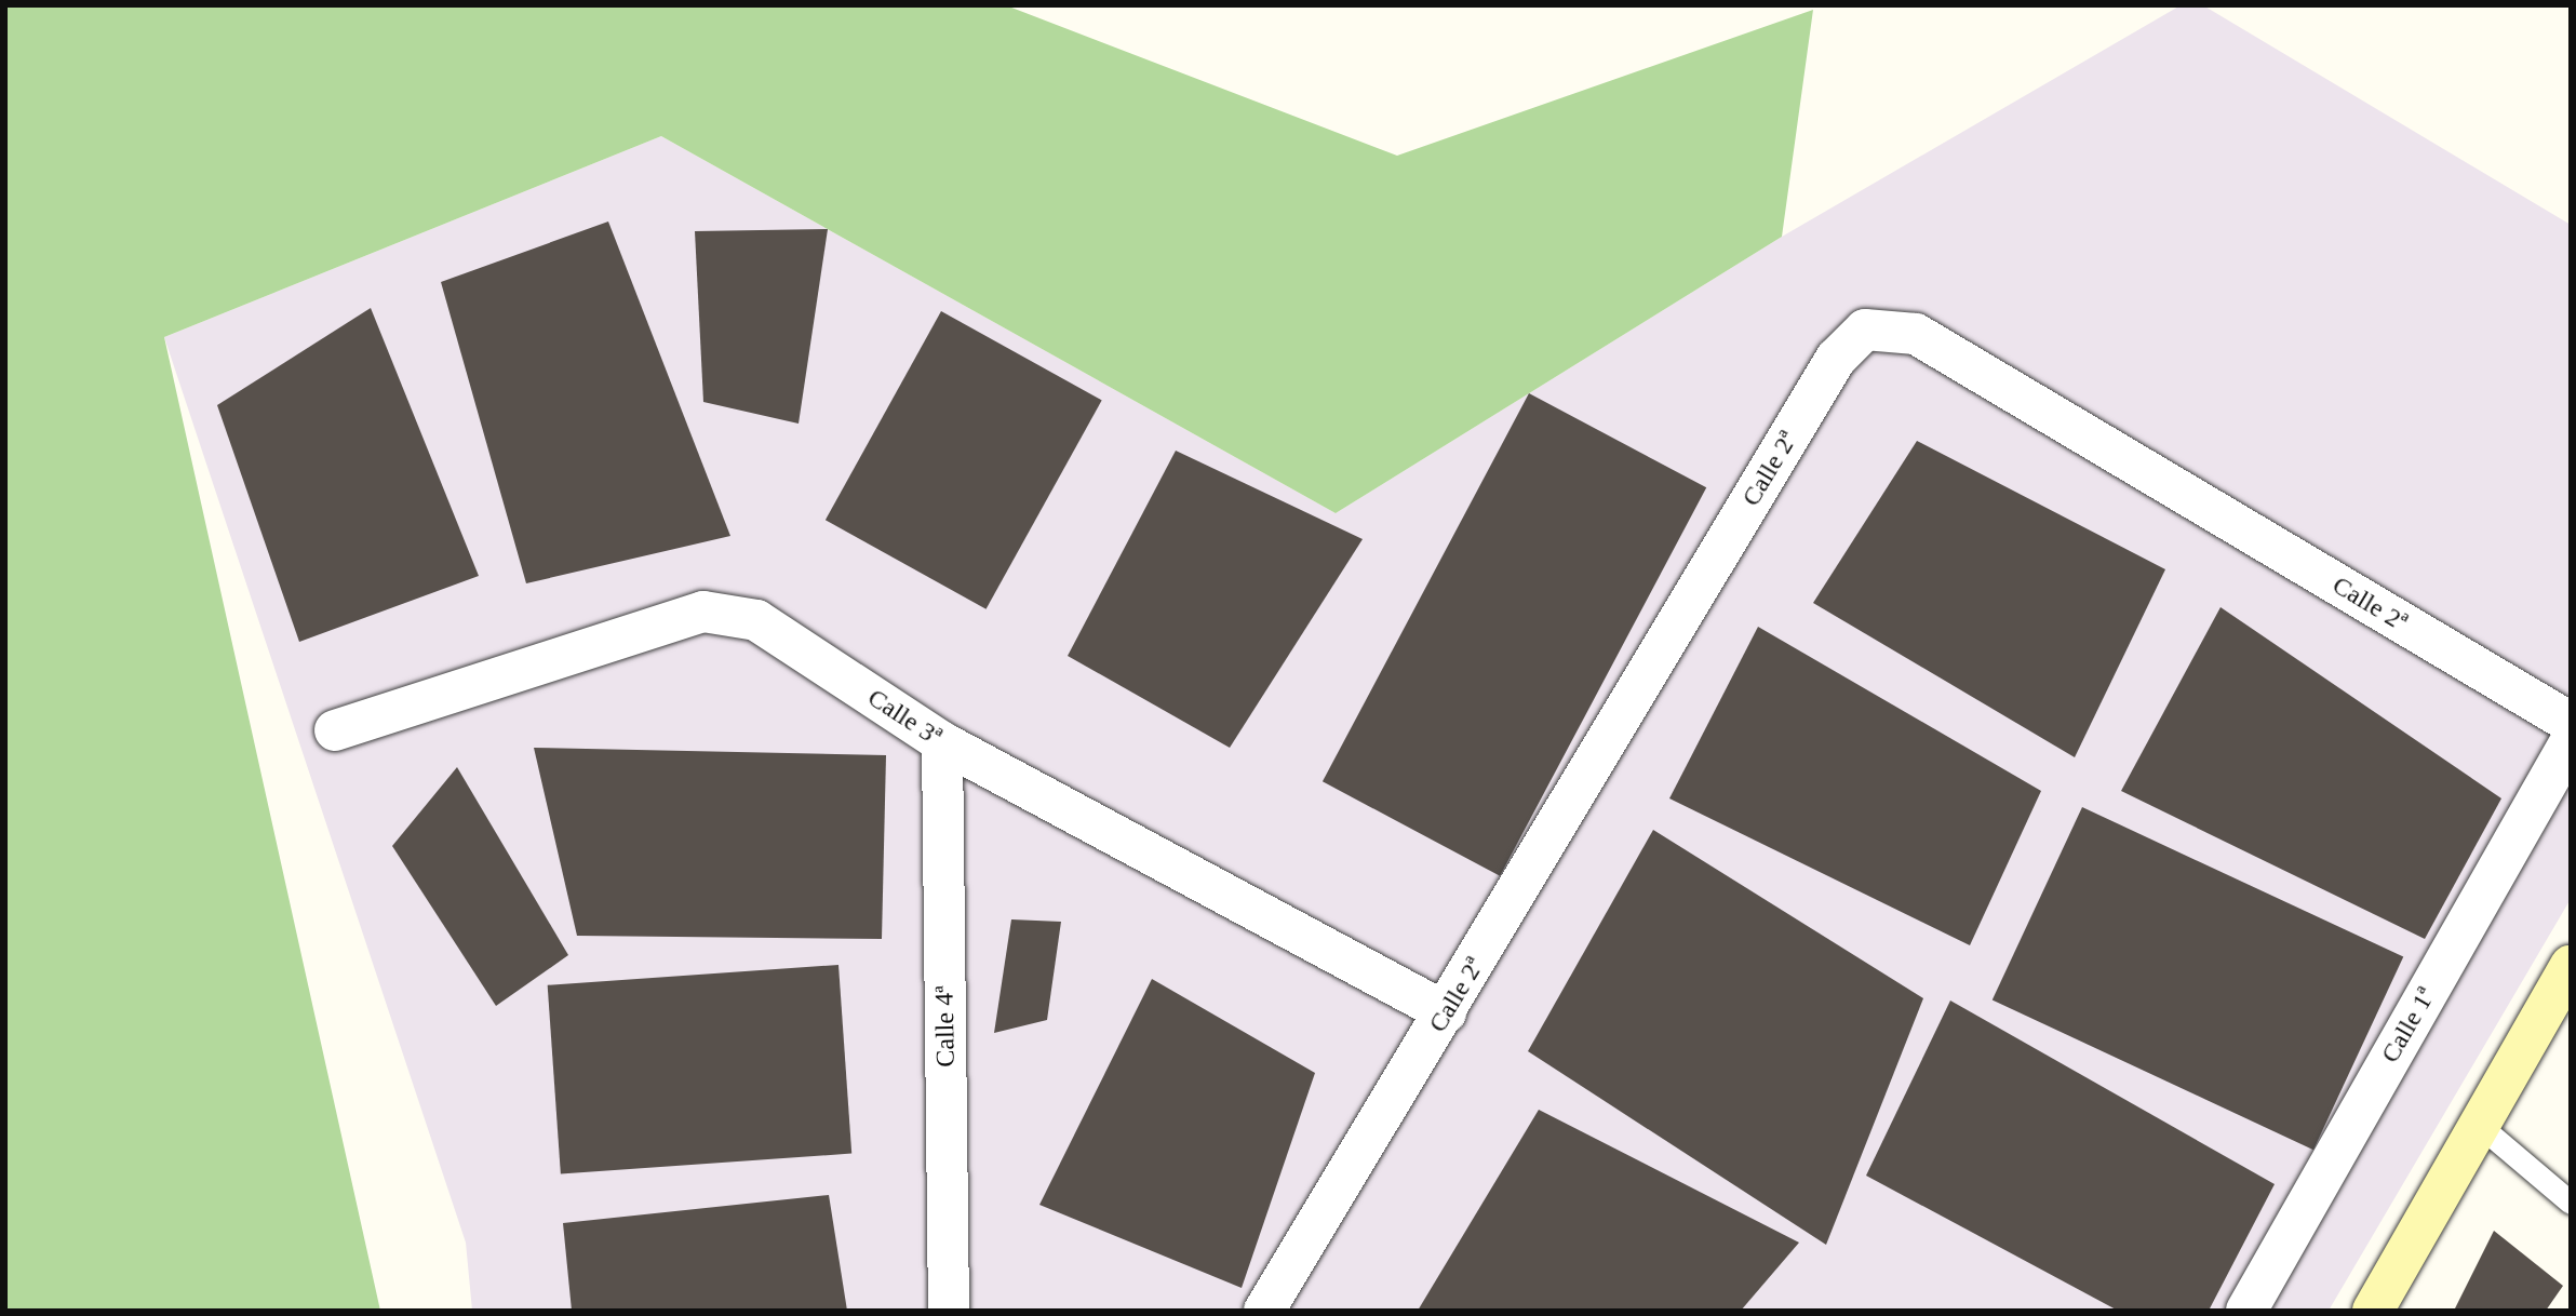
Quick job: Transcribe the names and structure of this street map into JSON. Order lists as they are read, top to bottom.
{
  "streets": {
    "street": [
      "Calle 2ª",
      "Calle 3ª",
      "Calle 1ª",
      "Calle 4ª"
    ]
  },
  "crossings": [
    ["Calle 2ª", "Calle 3ª"],
    ["Calle 3ª", "Calle 4ª"]
  ]
}
